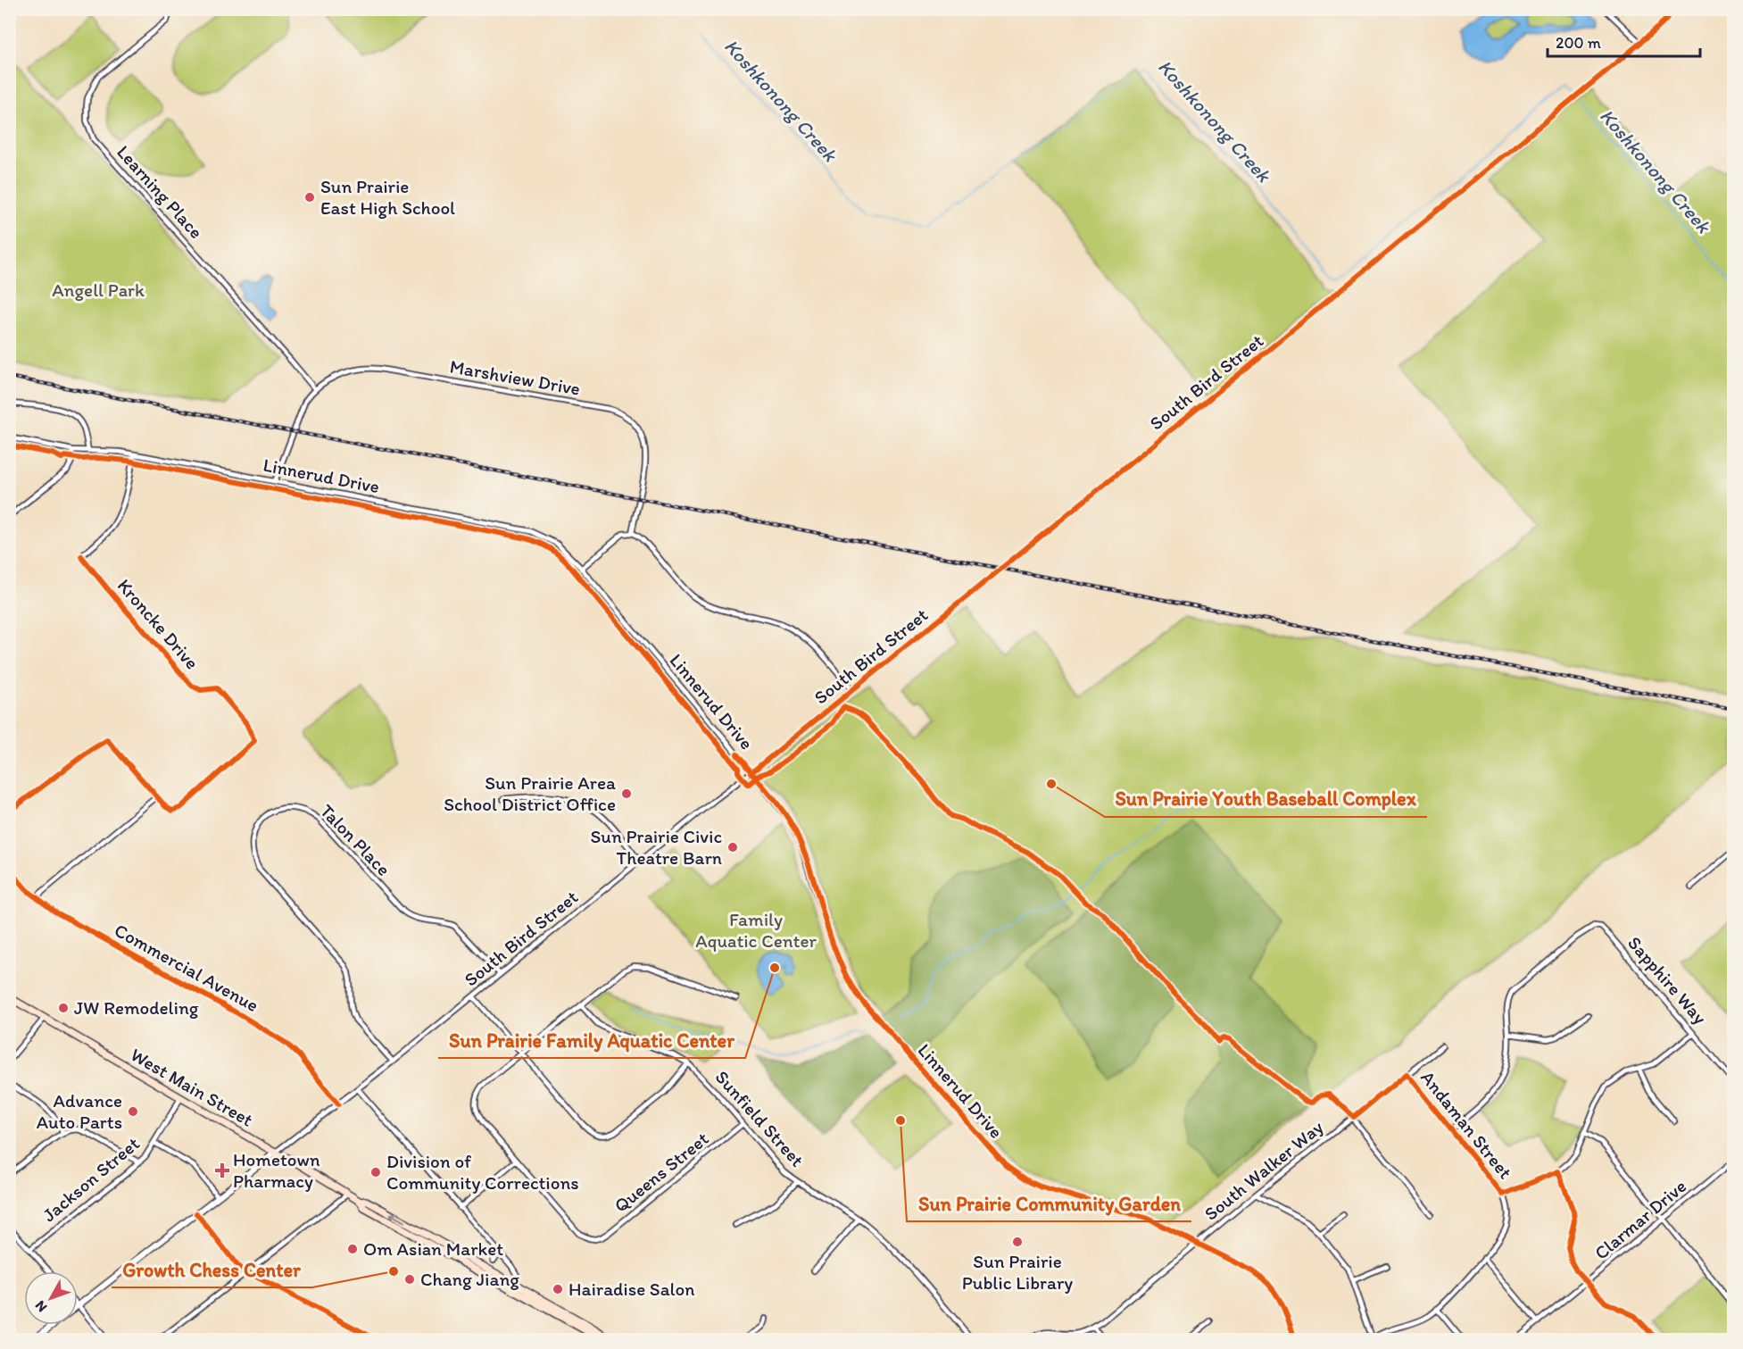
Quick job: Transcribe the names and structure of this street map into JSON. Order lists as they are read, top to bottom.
{
  "streets": {
    "main road": ["West Main Street"],
    "street": [
      "Learning Place",
      "Marshview Drive",
      "South Bird Street",
      "Linnerud Drive",
      "Kroncke Drive",
      "Talon Place",
      "Commercial Avenue",
      "Sapphire Way",
      "Sunfield Street",
      "Andaman Street",
      "South Walker Way",
      "Queens Street",
      "Jackson Street",
      "Clarmar Drive"
    ]
  },
  "crossings": [
    ["Learning Place", "Marshview Drive"],
    ["Marshview Drive", "Linnerud Drive"],
    ["South Bird Street", "Linnerud Drive"],
    ["South Bird Street", "Talon Place"],
    ["South Bird Street", "Commercial Avenue"],
    ["South Bird Street", "West Main Street"],
    ["Linnerud Drive", "Kroncke Drive"],
    ["Linnerud Drive", "South Walker Way"],
    ["West Main Street", "Jackson Street"],
    ["Sunfield Street", "Queens Street"],
    ["Andaman Street", "South Walker Way"]
  ],
  "water": ["Koshkonong Creek"],
  "parks": ["Angell Park", "Family Aquatic Center"],
  "places": {
    "other": [
      "Sun Prairie East High School",
      "Sun Prairie Youth Baseball Complex",
      "Sun Prairie Area School District Office",
      "Sun Prairie Civic Theatre Barn",
      "Sun Prairie Family Aquatic Center",
      "JW Remodeling",
      "Advance Auto Parts",
      "Sun Prairie Community Garden",
      "Division of Community Corrections",
      "Sun Prairie Public Library",
      "Om Asian Market",
      "Growth Chess Center",
      "Chang Jiang",
      "Hairadise Salon"
    ],
    "health": ["Hometown Pharmacy"]
  },
  "scale_bar": "200 m",
  "north": "bottom left"
}
